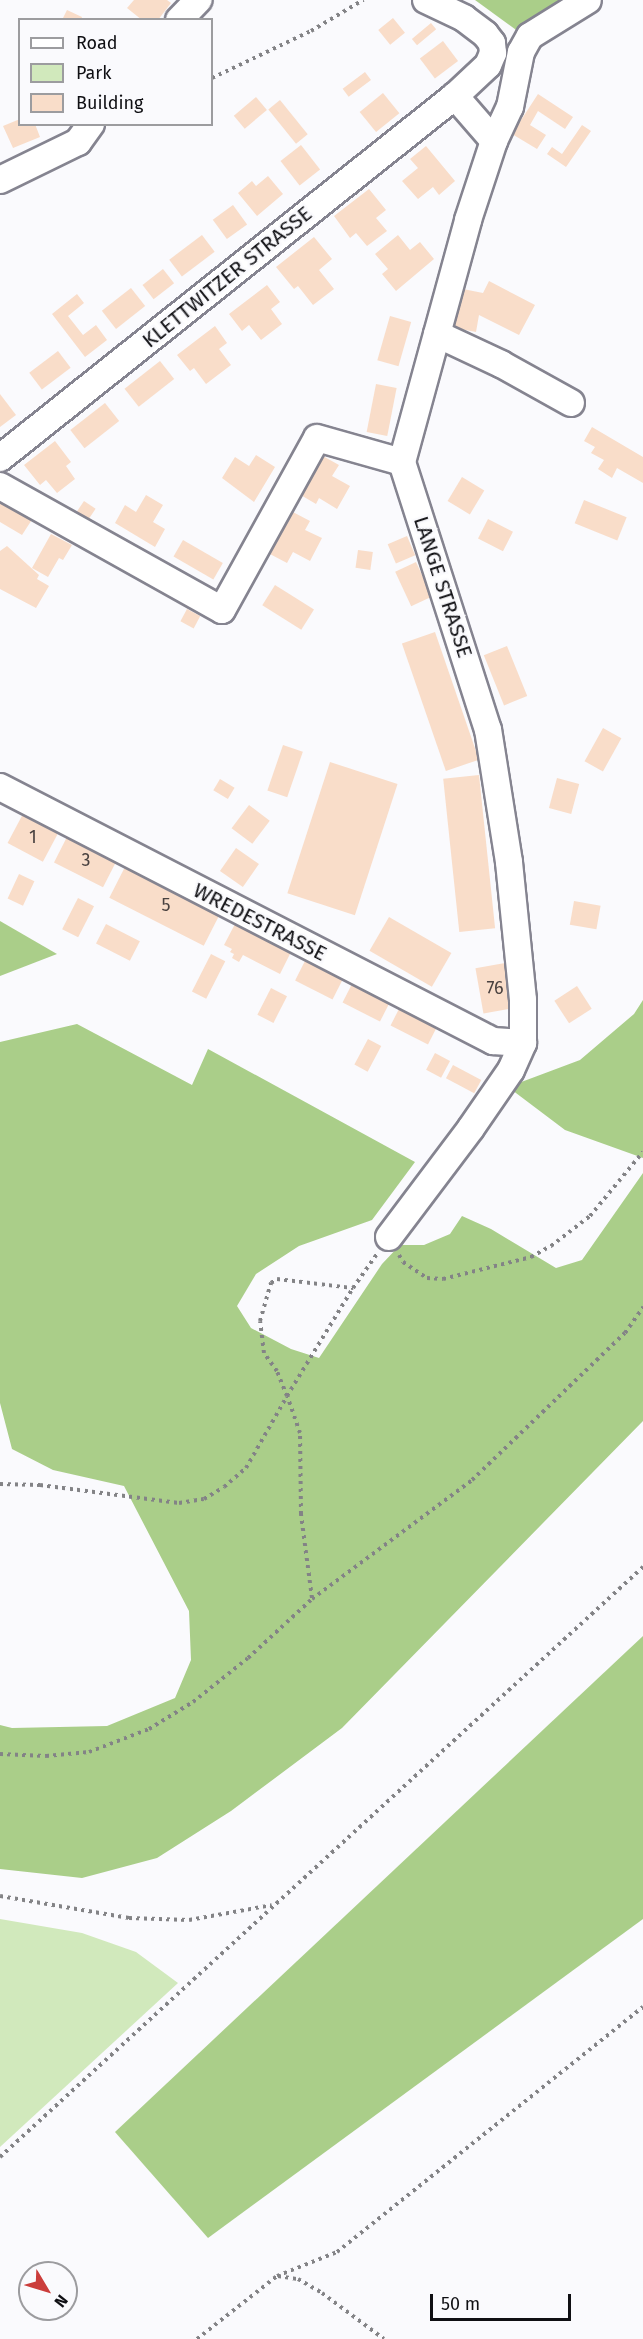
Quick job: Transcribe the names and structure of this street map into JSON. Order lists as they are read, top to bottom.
{
  "streets": {
    "street": ["KLETTWITZER STRASSE", "LANGE STRASSE", "WREDESTRASSE"]
  },
  "crossings": [
    ["LANGE STRASSE", "WREDESTRASSE"]
  ],
  "house_numbers": [
    "1",
    "3",
    "5",
    "76"
  ],
  "legend": ["Road", "Park", "Building"],
  "scale_bar": "50 m",
  "north": "bottom right"
}
